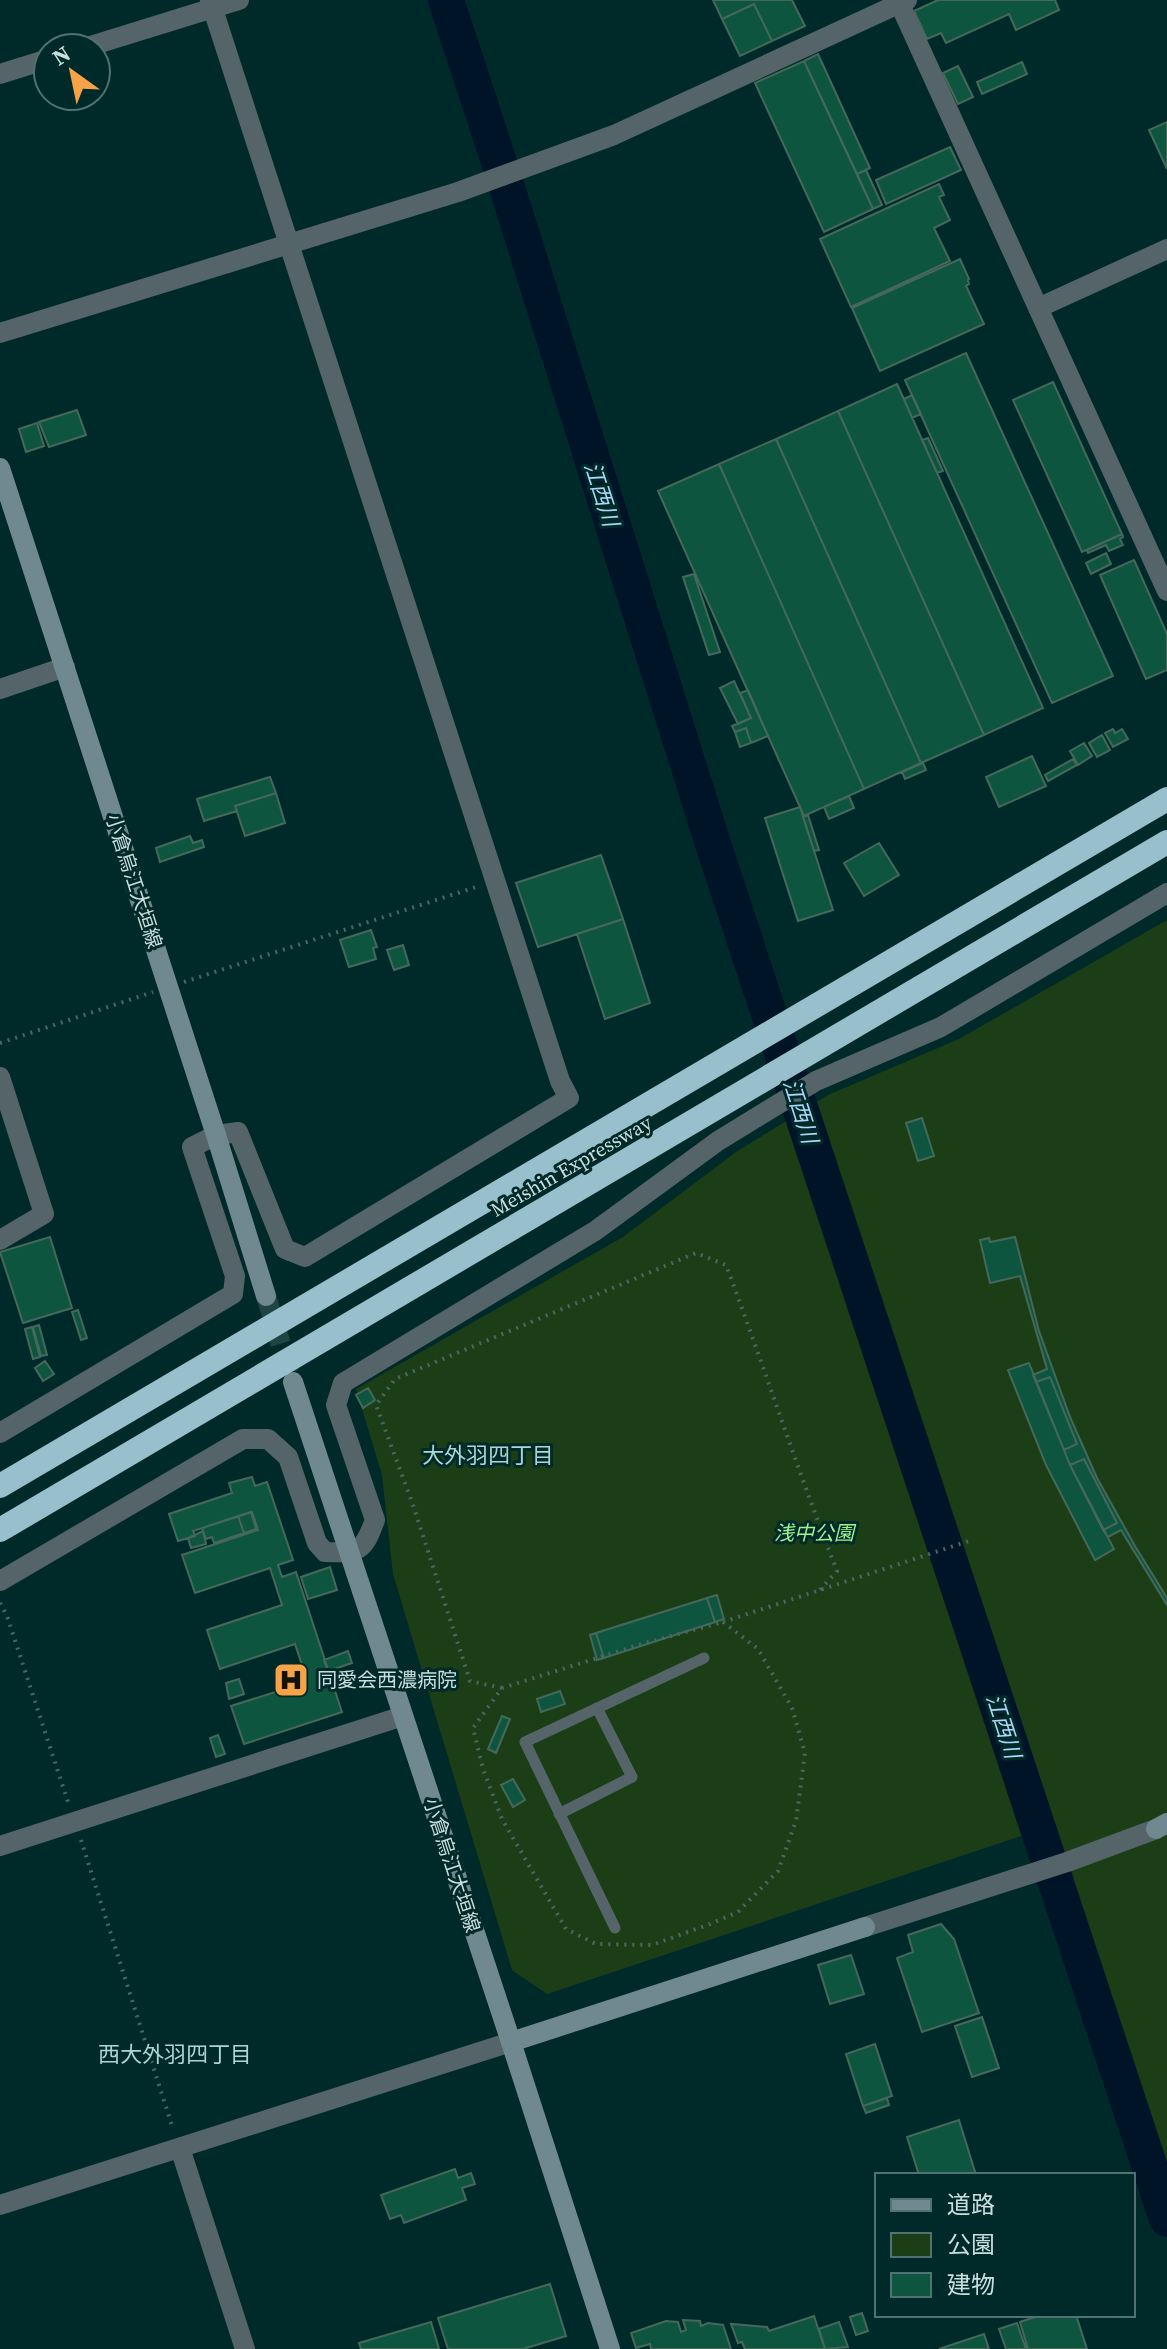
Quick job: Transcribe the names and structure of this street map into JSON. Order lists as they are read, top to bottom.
{
  "streets": {
    "highway": ["Meishin Expressway"],
    "main road": ["小倉烏江大垣線"]
  },
  "districts": ["大外羽四丁目", "西大外羽四丁目"],
  "water": ["江西川"],
  "parks": ["浅中公園"],
  "places": {
    "hospital": ["同愛会西濃病院"]
  },
  "legend": ["道路", "公園", "建物"],
  "north": "top left"
}
